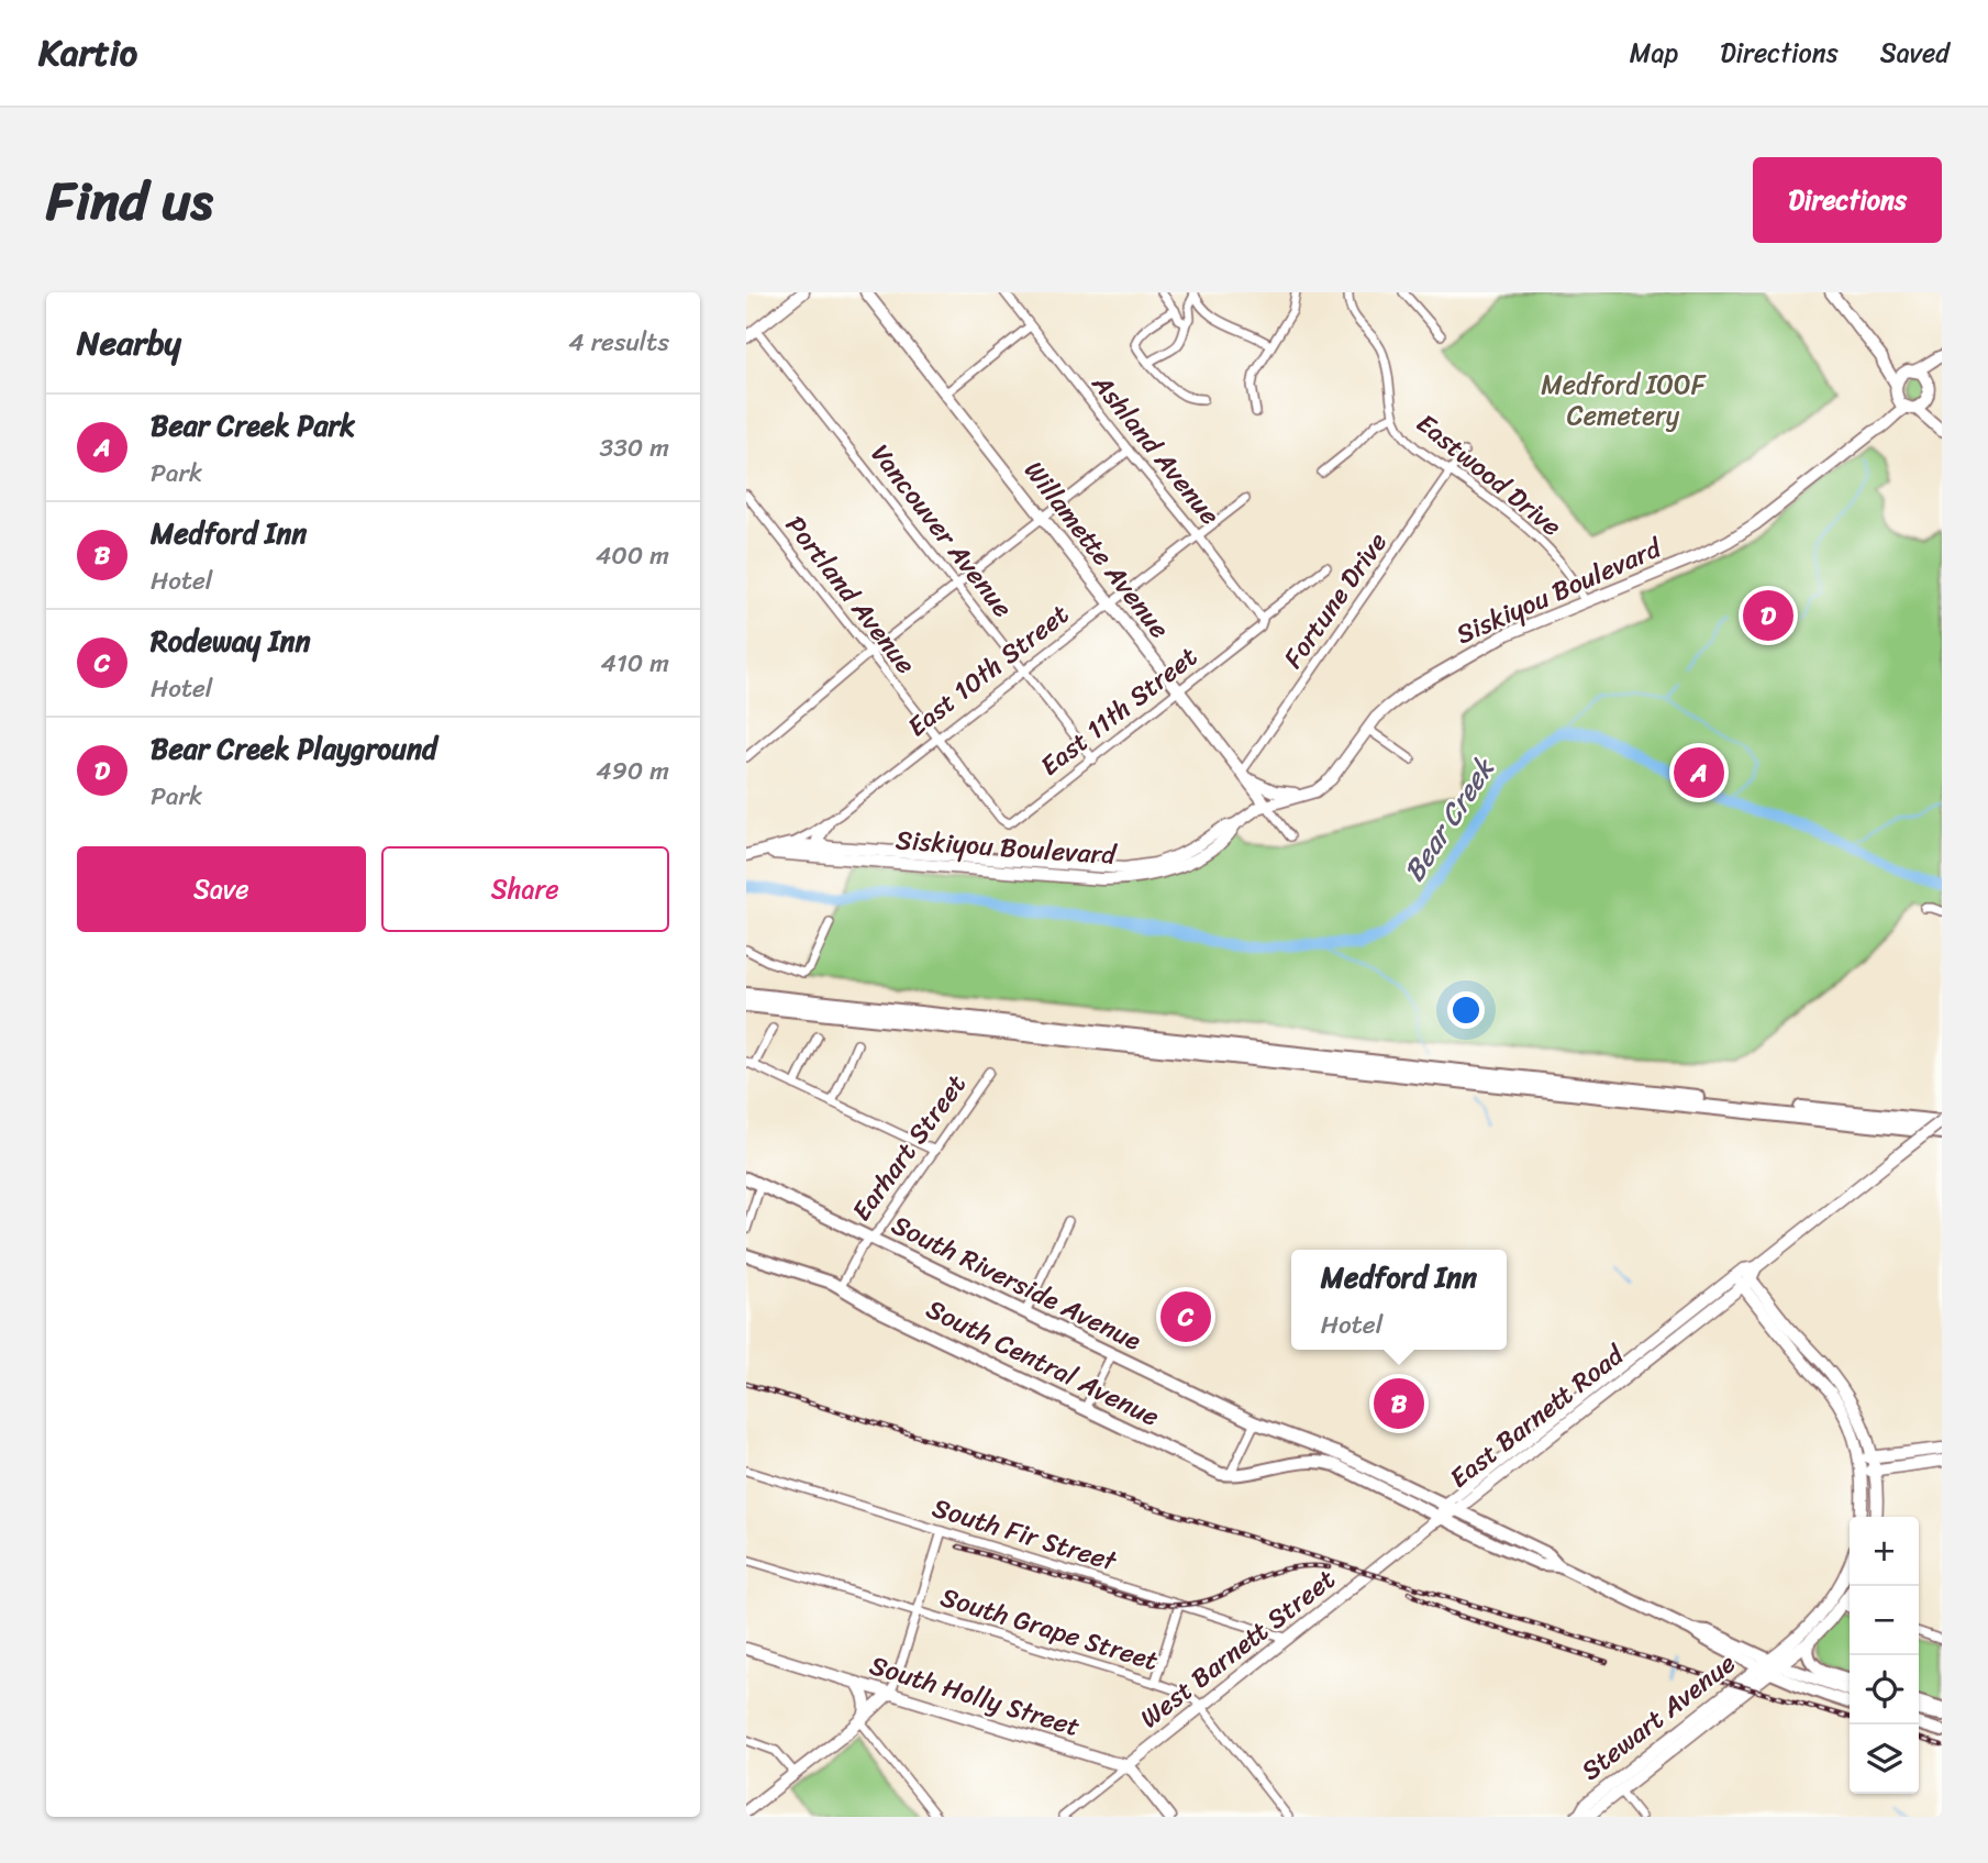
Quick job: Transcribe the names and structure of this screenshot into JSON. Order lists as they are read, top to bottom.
{
  "streets": {
    "main road": ["South Riverside Avenue", "South Central Avenue"],
    "street": [
      "Ashland Avenue",
      "Eastwood Drive",
      "Vancouver Avenue",
      "Willamette Avenue",
      "Siskiyou Boulevard",
      "Portland Avenue",
      "Fortune Drive",
      "East 10th Street",
      "East 11th Street",
      "Earhart Street",
      "East Barnett Road",
      "South Fir Street",
      "South Grape Street",
      "West Barnett Street",
      "South Holly Street",
      "Stewart Avenue"
    ]
  },
  "crossings": [
    ["Ashland Avenue", "East 10th Street"],
    ["Ashland Avenue", "East 11th Street"],
    ["Eastwood Drive", "Siskiyou Boulevard"],
    ["Eastwood Drive", "Fortune Drive"],
    ["Vancouver Avenue", "East 10th Street"],
    ["Vancouver Avenue", "East 11th Street"],
    ["Willamette Avenue", "Siskiyou Boulevard"],
    ["Willamette Avenue", "Fortune Drive"],
    ["Willamette Avenue", "East 10th Street"],
    ["Willamette Avenue", "East 11th Street"],
    ["Siskiyou Boulevard", "East 10th Street"],
    ["Portland Avenue", "East 10th Street"],
    ["Portland Avenue", "East 11th Street"],
    ["Earhart Street", "South Riverside Avenue"],
    ["Earhart Street", "South Central Avenue"],
    ["South Riverside Avenue", "East Barnett Road"],
    ["South Riverside Avenue", "West Barnett Street"],
    ["South Riverside Avenue", "Stewart Avenue"],
    ["East Barnett Road", "West Barnett Street"],
    ["South Fir Street", "West Barnett Street"],
    ["South Grape Street", "West Barnett Street"],
    ["West Barnett Street", "South Holly Street"]
  ],
  "water": ["Bear Creek"],
  "parks": ["Medford IOOF Cemetery"],
  "page": {
    "header": "Kartio",
    "nav": ["Map", "Directions", "Saved"],
    "title": "Find us",
    "buttons": [
      "Directions",
      ["Save", "Share"]
    ],
    "heading": ["Nearby", "4 results"],
    "list": [
      {
        "mark": "A",
        "name": "Bear Creek Park",
        "note": "Park",
        "value": "330 m"
      },
      {
        "mark": "B",
        "name": "Medford Inn",
        "note": "Hotel",
        "value": "400 m"
      },
      {
        "mark": "C",
        "name": "Rodeway Inn",
        "note": "Hotel",
        "value": "410 m"
      },
      {
        "mark": "D",
        "name": "Bear Creek Playground",
        "note": "Park",
        "value": "490 m"
      }
    ],
    "pins": [
      "D",
      "A",
      "C",
      "B"
    ],
    "popup": ["Medford Inn", "Hotel"],
    "map_buttons": ["+", "−"]
  }
}
